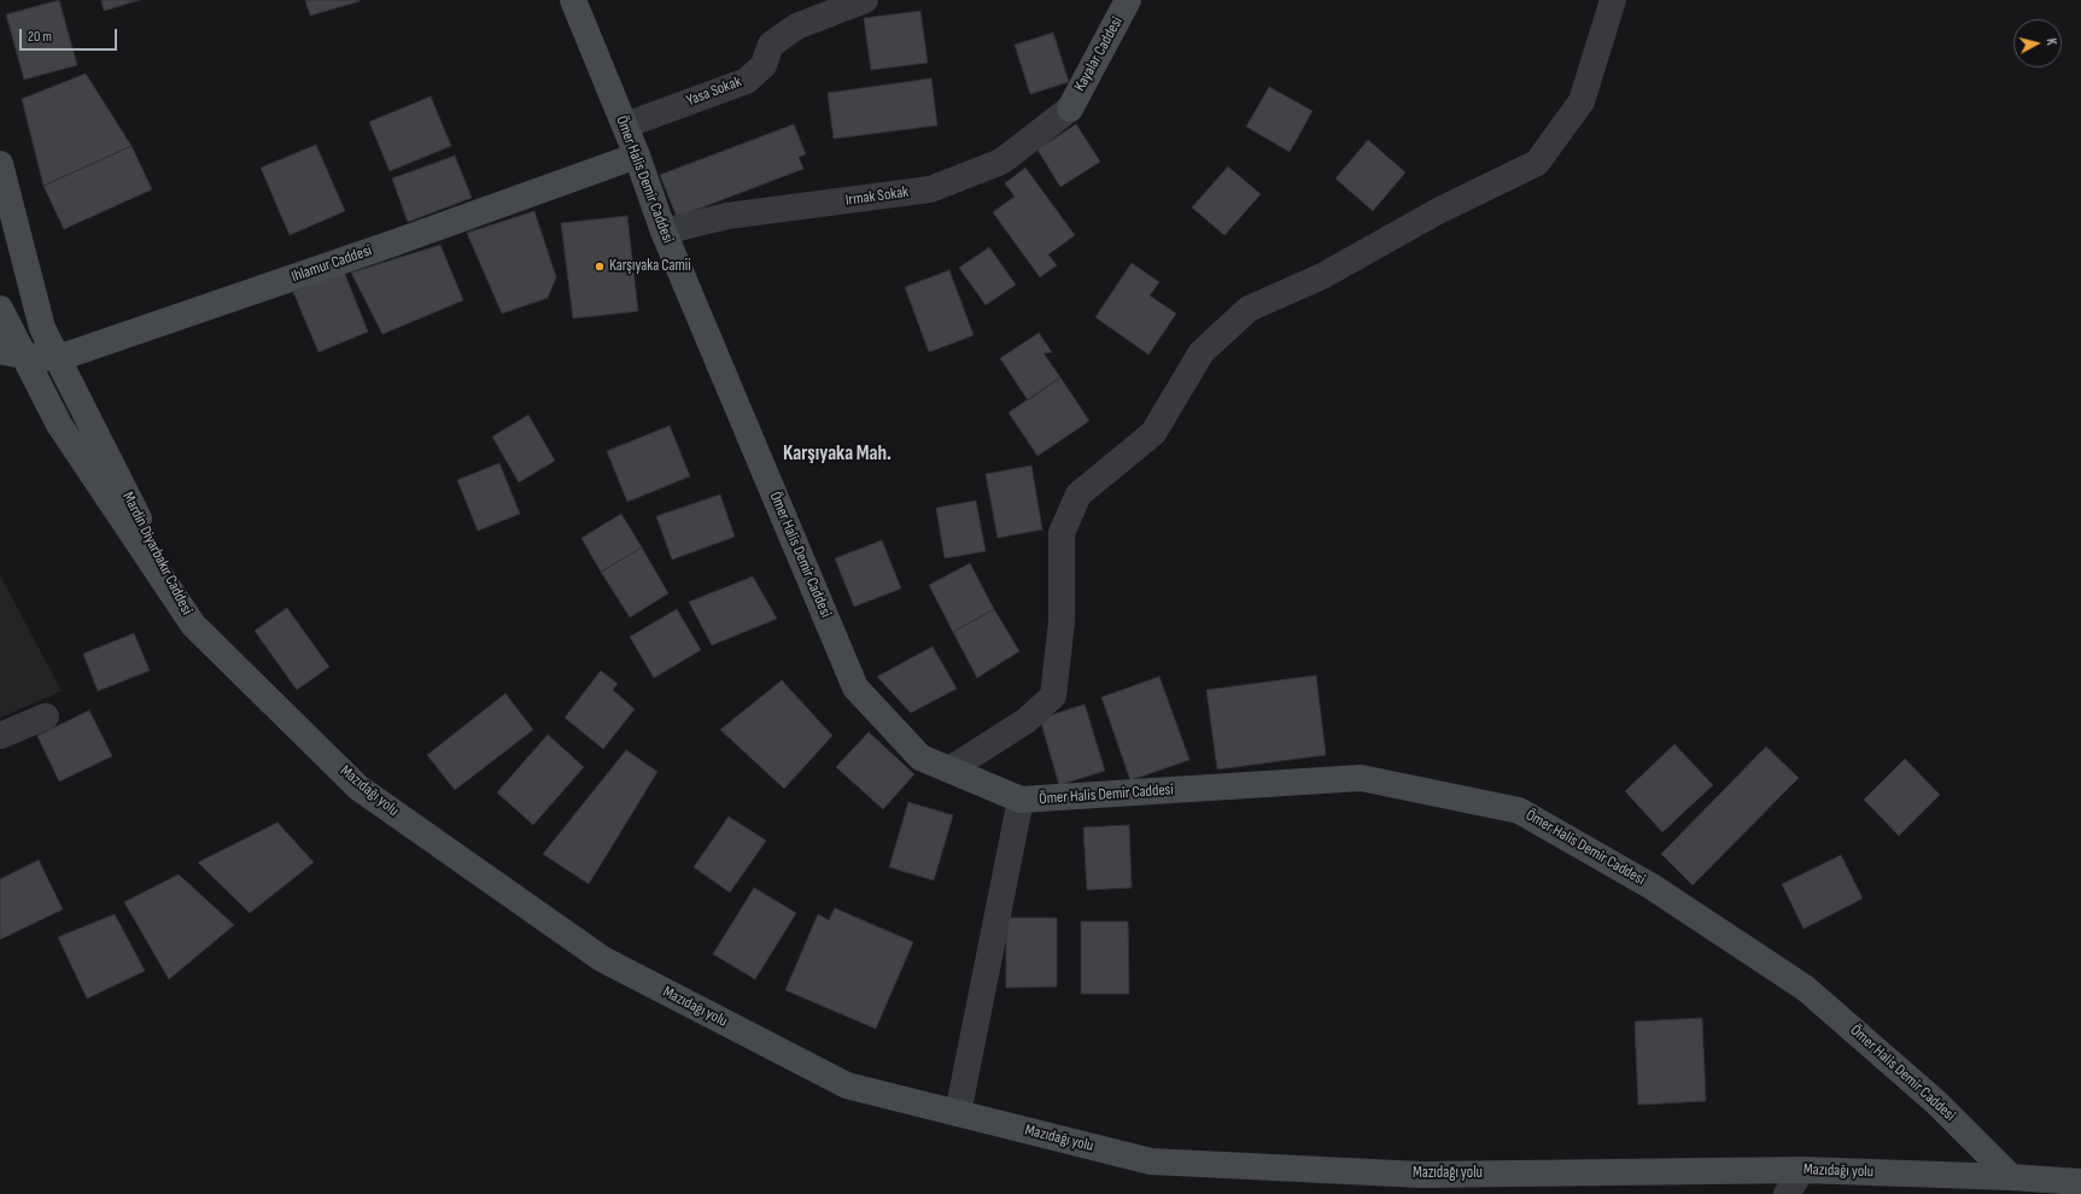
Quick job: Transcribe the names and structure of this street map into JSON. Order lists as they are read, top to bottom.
{
  "streets": {
    "main road": [
      "Kayalar Caddesi",
      "Ömer Halis Demir Caddesi",
      "Ihlamur Caddesi",
      "Mardin Diyarbakır Caddesi",
      "Mazıdağı yolu"
    ],
    "street": ["Yasa Sokak", "Irmak Sokak"]
  },
  "crossings": [
    ["Kayalar Caddesi", "Irmak Sokak"],
    ["Yasa Sokak", "Ömer Halis Demir Caddesi"],
    ["Ömer Halis Demir Caddesi", "Irmak Sokak"],
    ["Ömer Halis Demir Caddesi", "Ihlamur Caddesi"],
    ["Ömer Halis Demir Caddesi", "Mazıdağı yolu"],
    ["Ihlamur Caddesi", "Mardin Diyarbakır Caddesi"],
    ["Mardin Diyarbakır Caddesi", "Mazıdağı yolu"]
  ],
  "districts": ["Karşıyaka Mah."],
  "places": ["Karşıyaka Camii"],
  "scale_bar": "20 m",
  "north": "right"
}
